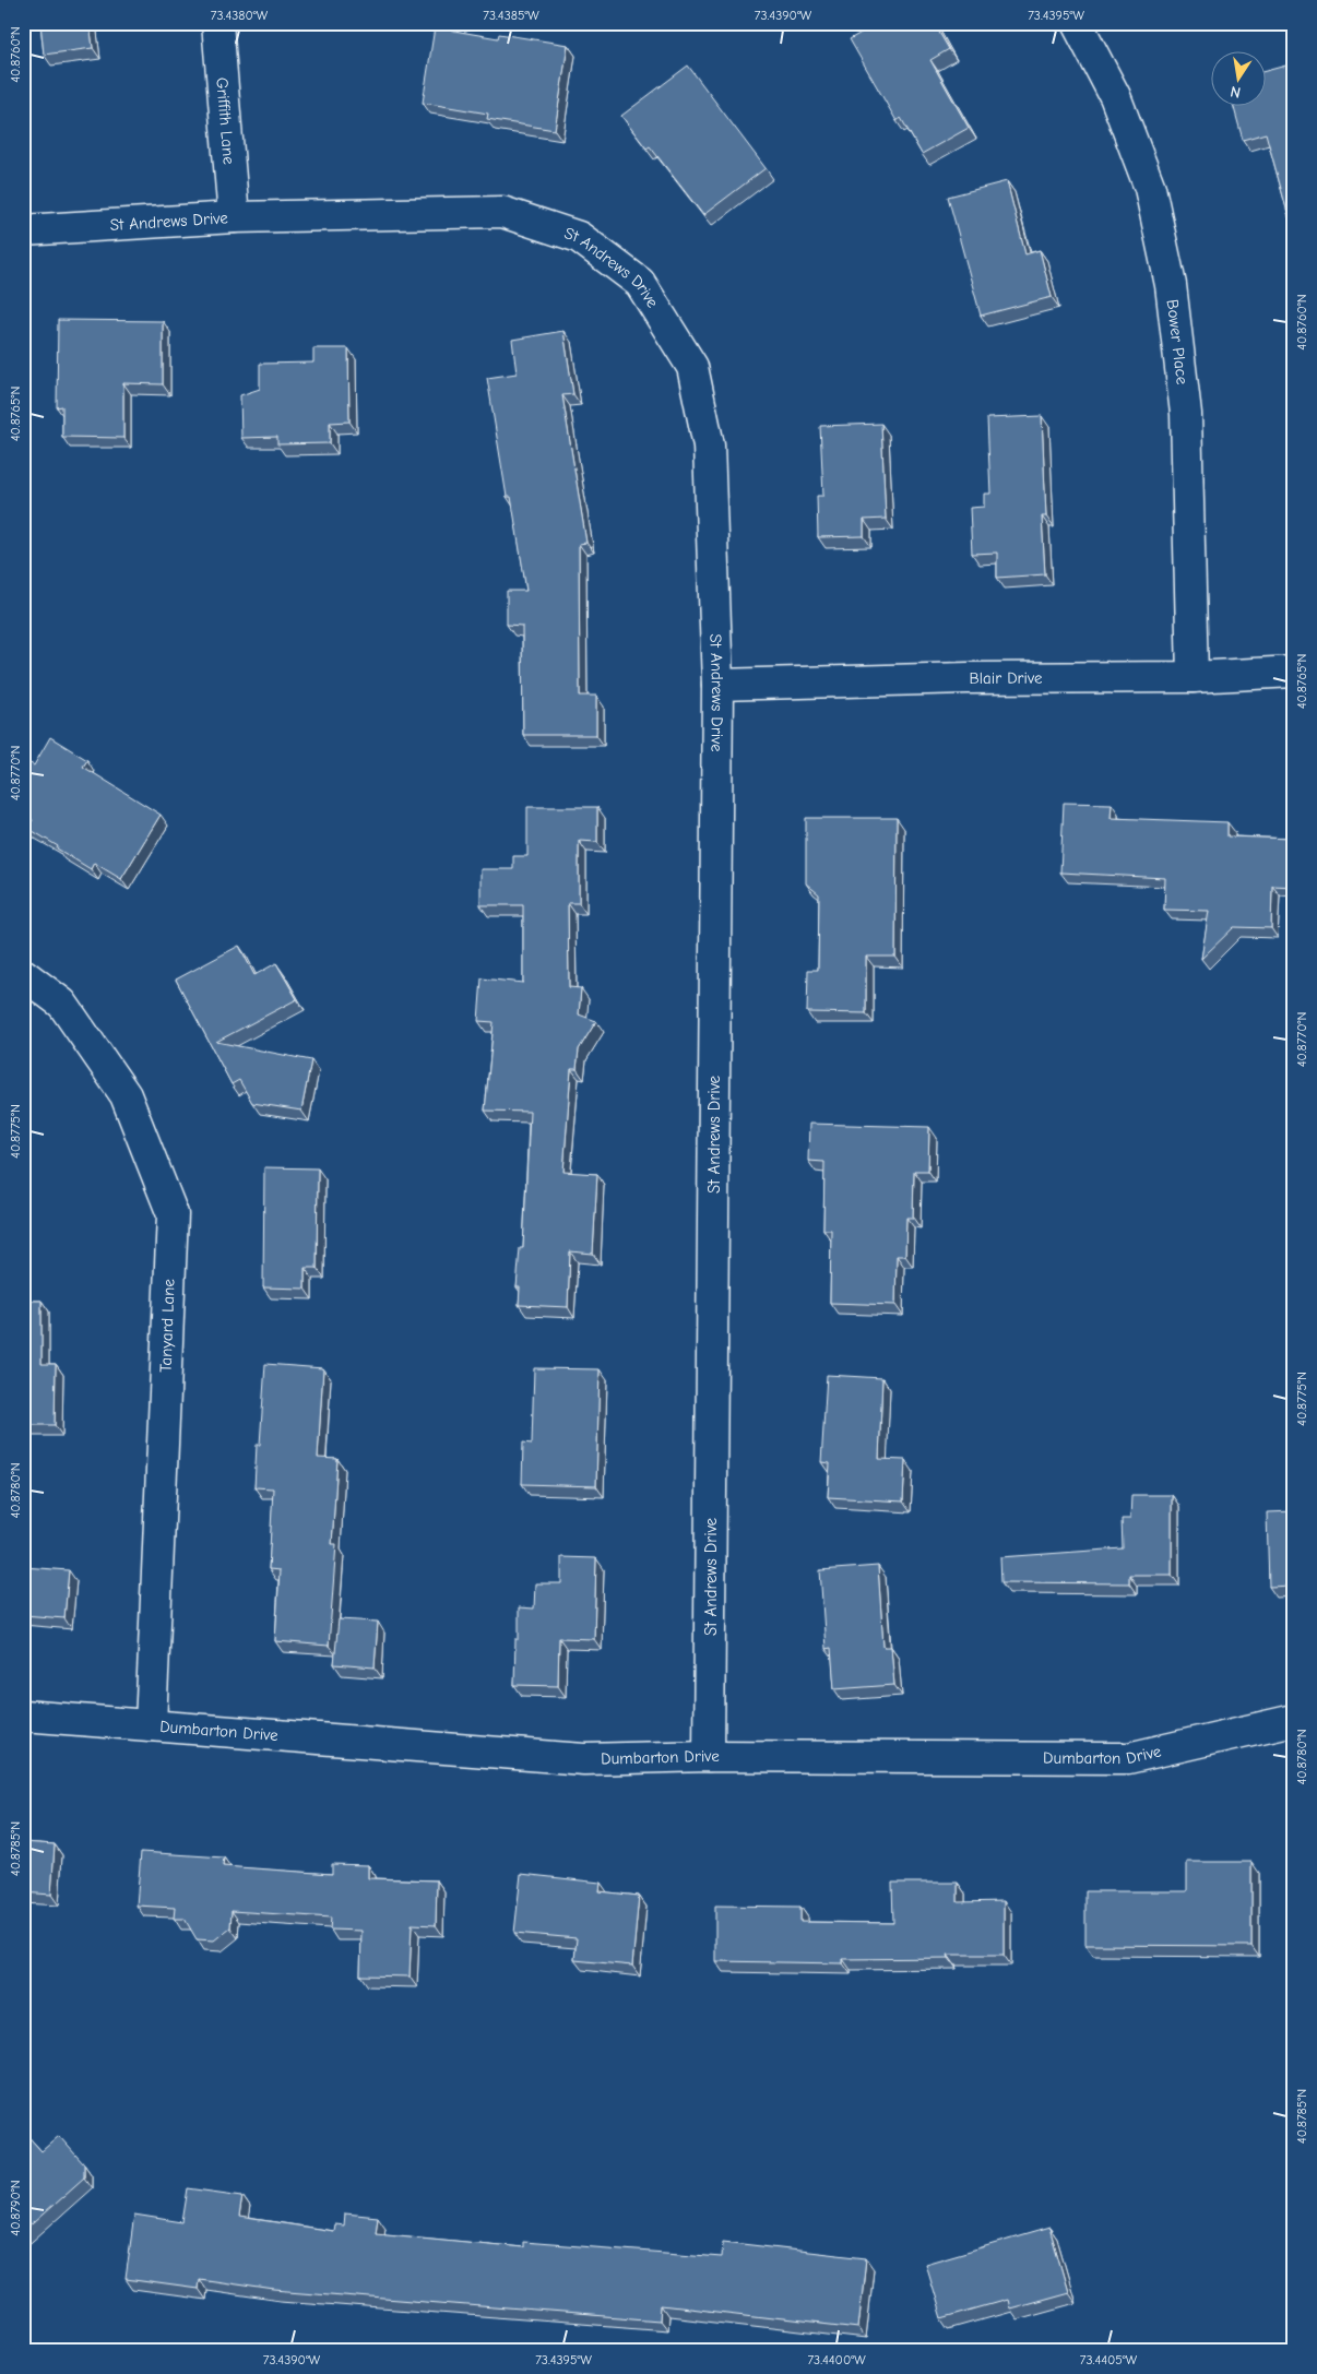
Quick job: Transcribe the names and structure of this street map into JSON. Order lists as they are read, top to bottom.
{
  "streets": {
    "street": [
      "Griffith Lane",
      "St Andrews Drive",
      "Bower Place",
      "Blair Drive",
      "Tanyard Lane",
      "Dumbarton Drive"
    ]
  },
  "crossings": [
    ["Griffith Lane", "St Andrews Drive"],
    ["St Andrews Drive", "Blair Drive"],
    ["St Andrews Drive", "Dumbarton Drive"],
    ["Bower Place", "Blair Drive"],
    ["Tanyard Lane", "Dumbarton Drive"]
  ],
  "north": "bottom",
  "coordinates": [
    "73.4380°W",
    "73.4385°W",
    "73.4390°W",
    "73.4395°W",
    "40.8760°N",
    "40.8765°N",
    "40.8770°N",
    "40.8775°N",
    "40.8780°N",
    "40.8785°N",
    "40.8790°N",
    "73.4400°W",
    "73.4405°W"
  ]
}
